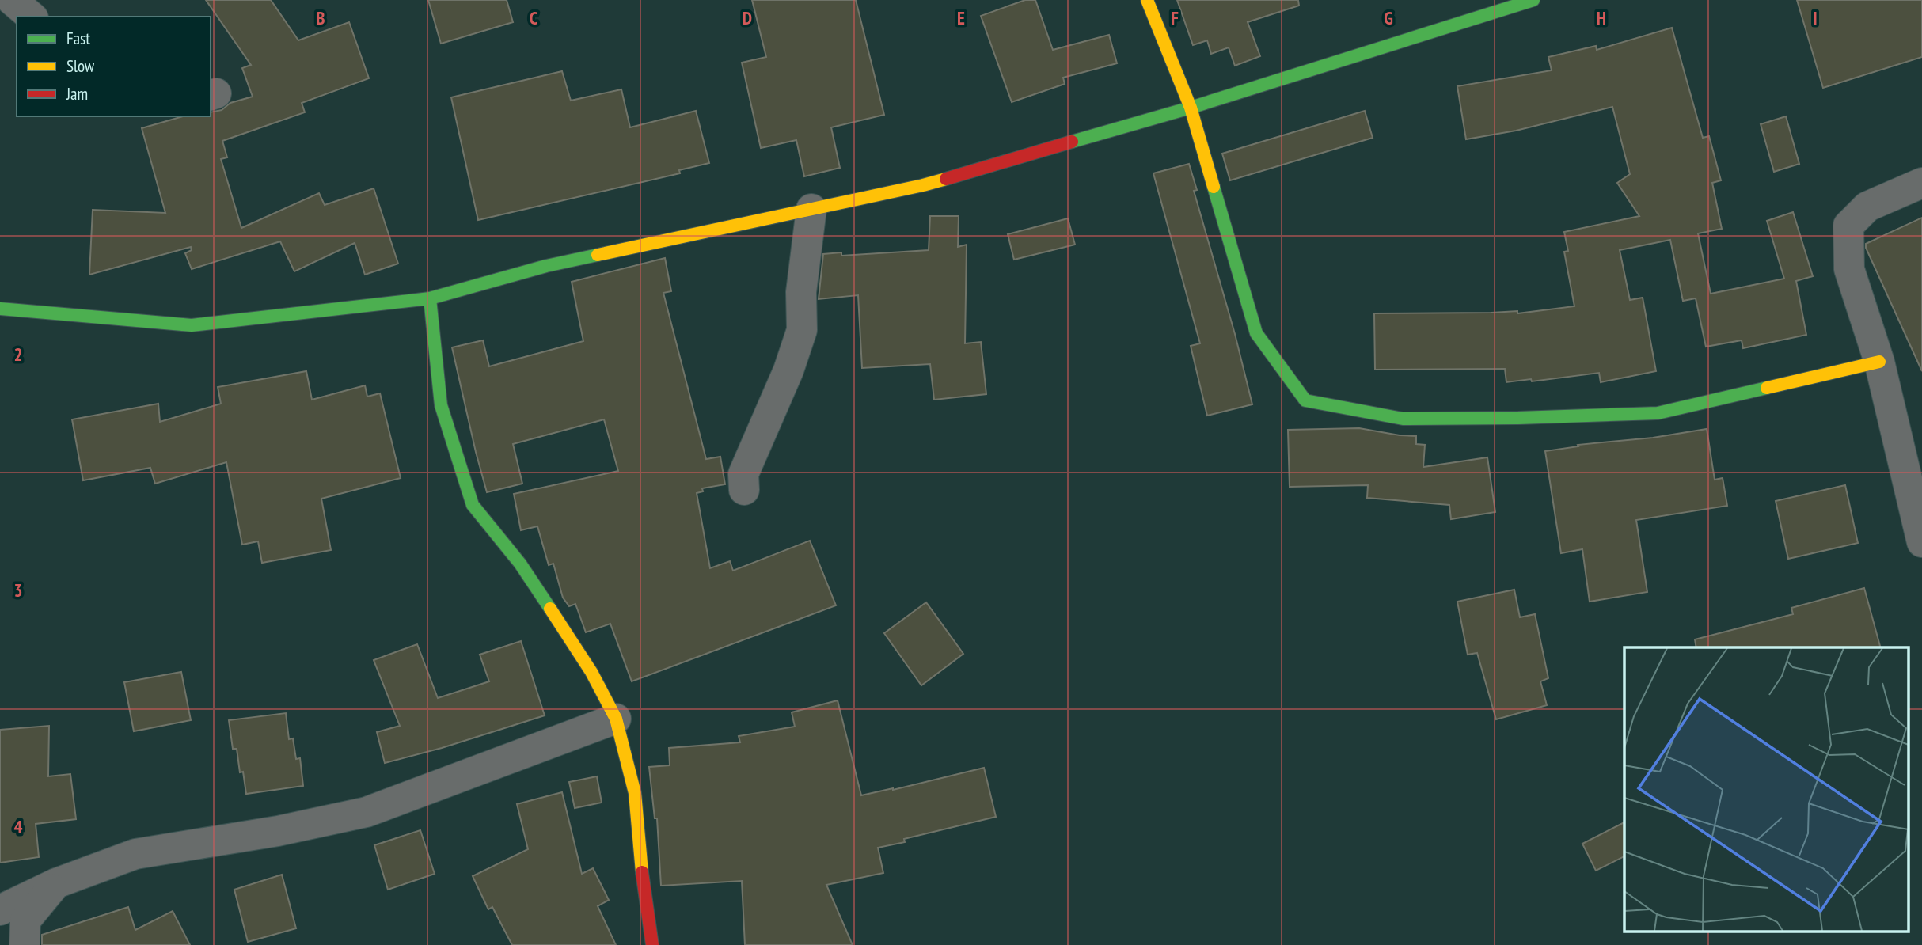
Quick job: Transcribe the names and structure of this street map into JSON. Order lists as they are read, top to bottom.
{
  "legend": ["Fast", "Slow", "Jam"],
  "grid": {
    "columns": [
      "B",
      "C",
      "D",
      "E",
      "F",
      "G",
      "H",
      "I"
    ],
    "rows": ["2", "3", "4"]
  }
}
